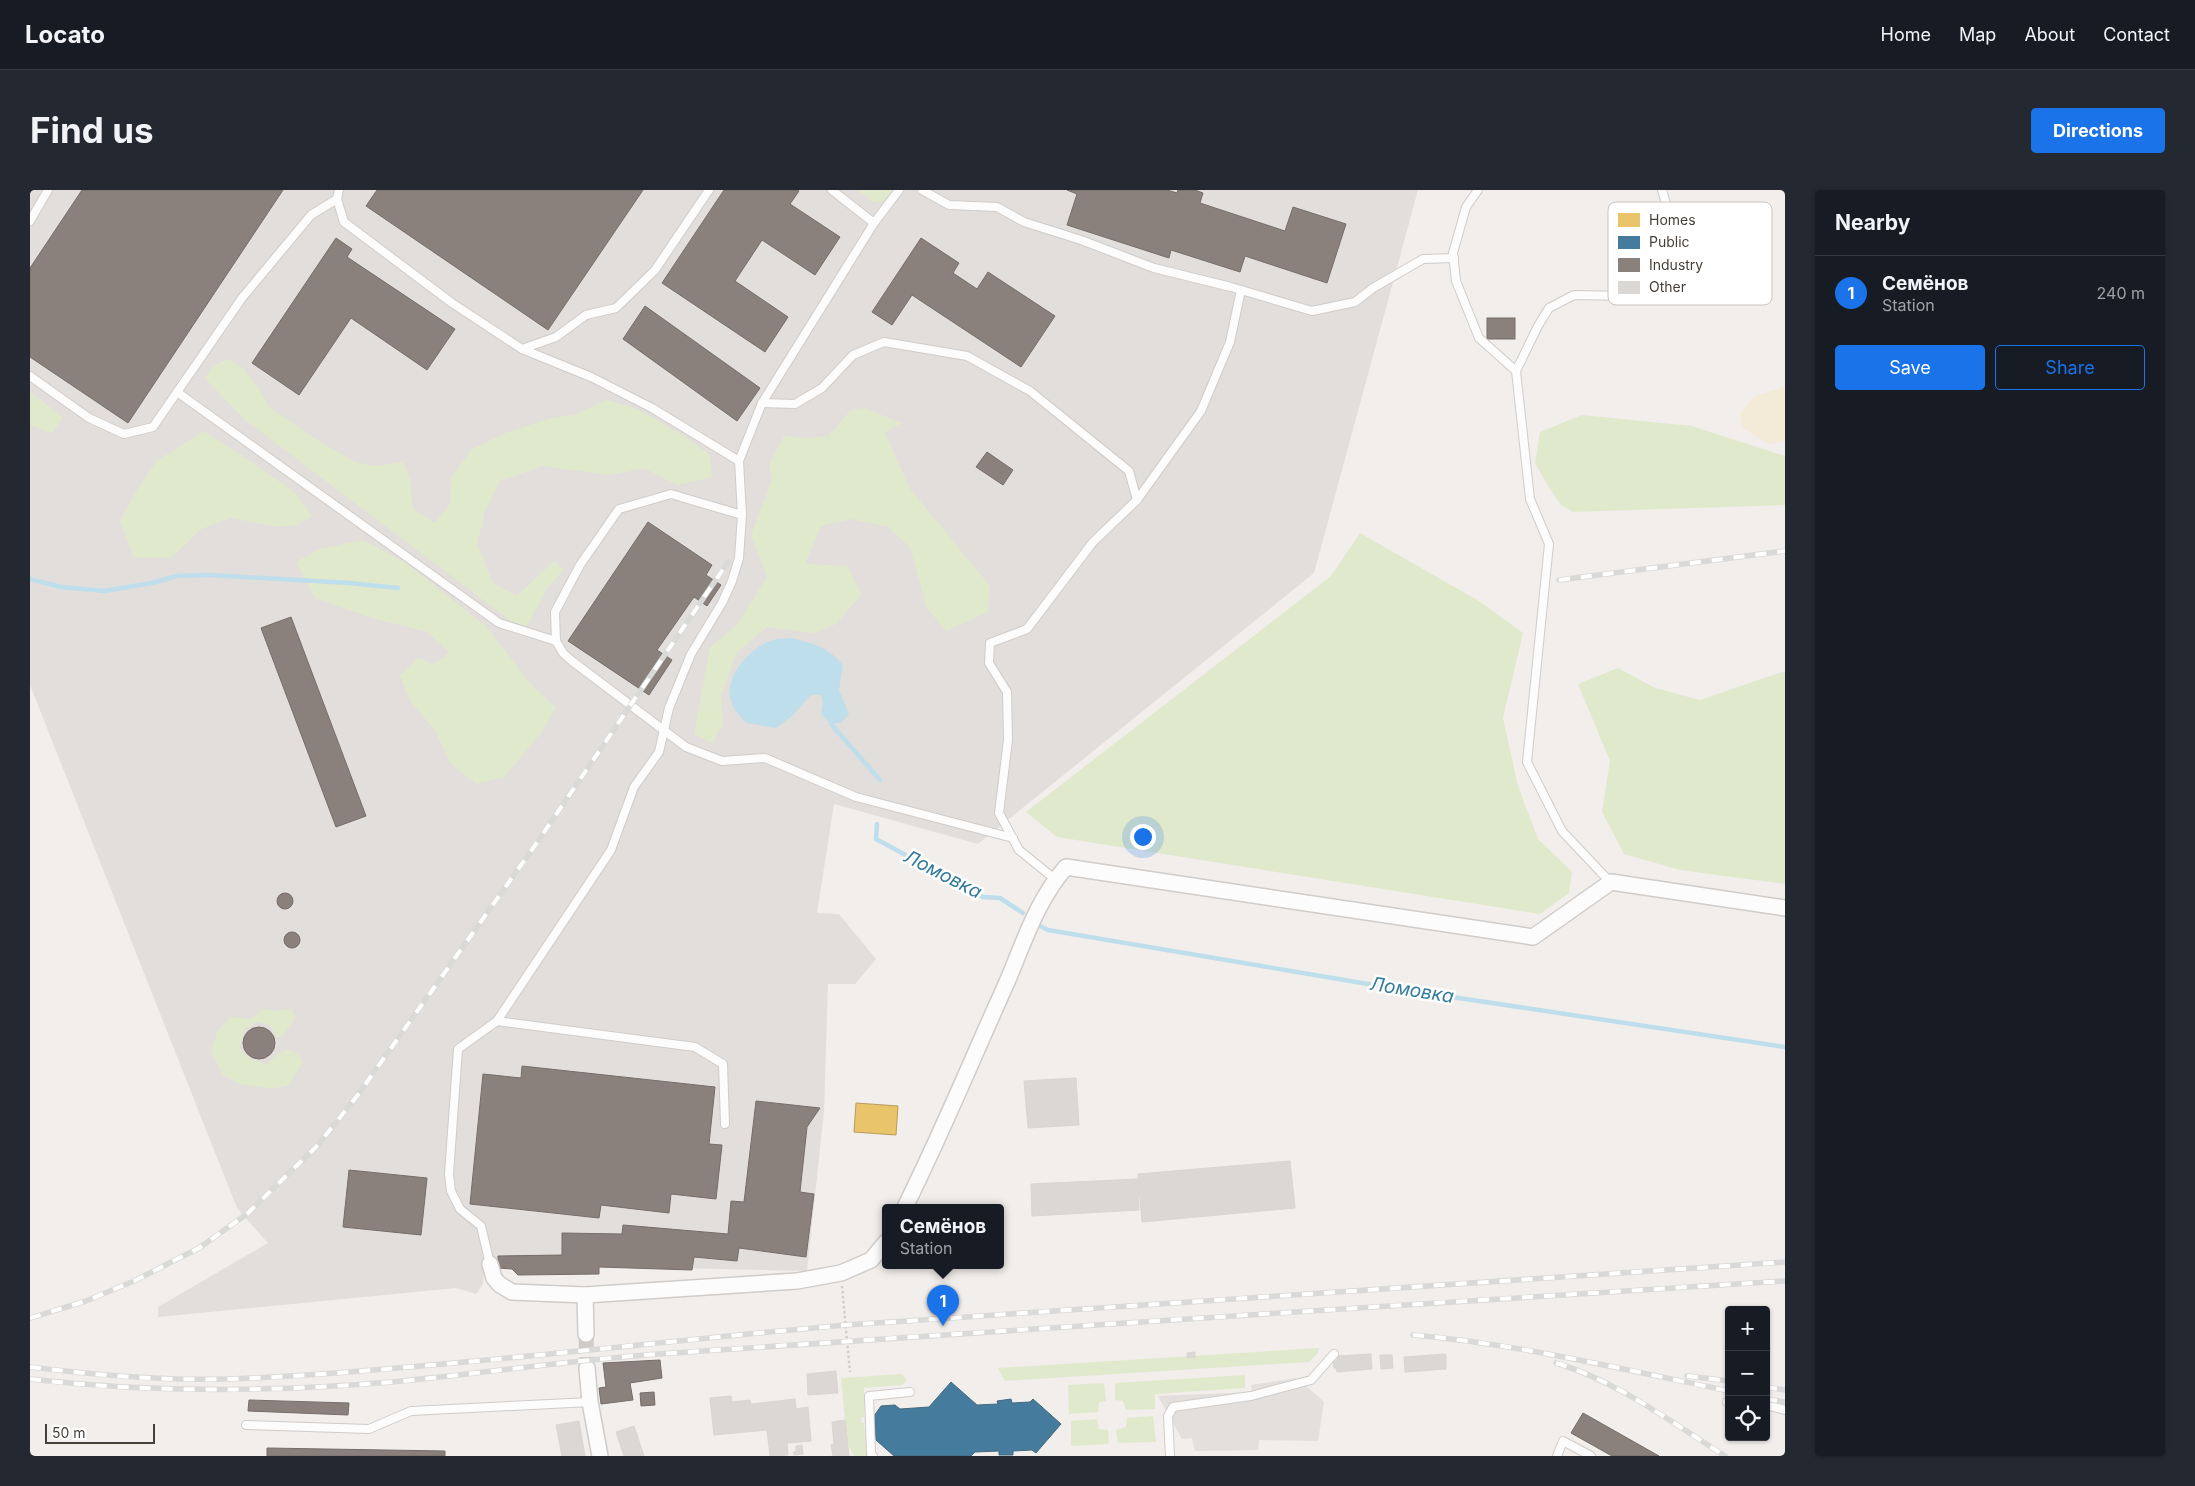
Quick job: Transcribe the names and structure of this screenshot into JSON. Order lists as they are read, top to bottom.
{
  "water": ["Ломовка"],
  "legend": [
    "Homes",
    "Public",
    "Industry",
    "Other"
  ],
  "scale_bar": "50 m",
  "page": {
    "header": "Locato",
    "nav": [
      "Home",
      "Map",
      "About",
      "Contact"
    ],
    "buttons": [
      "Directions",
      ["Save", "Share"]
    ],
    "title": "Find us",
    "heading": "Nearby",
    "list": [
      {
        "mark": "1",
        "name": "Семёнов",
        "note": "Station",
        "value": "240 m"
      }
    ],
    "popup": ["Семёнов", "Station"],
    "pins": "1",
    "map_buttons": ["+", "−"],
    "scale": "50 m"
  }
}
